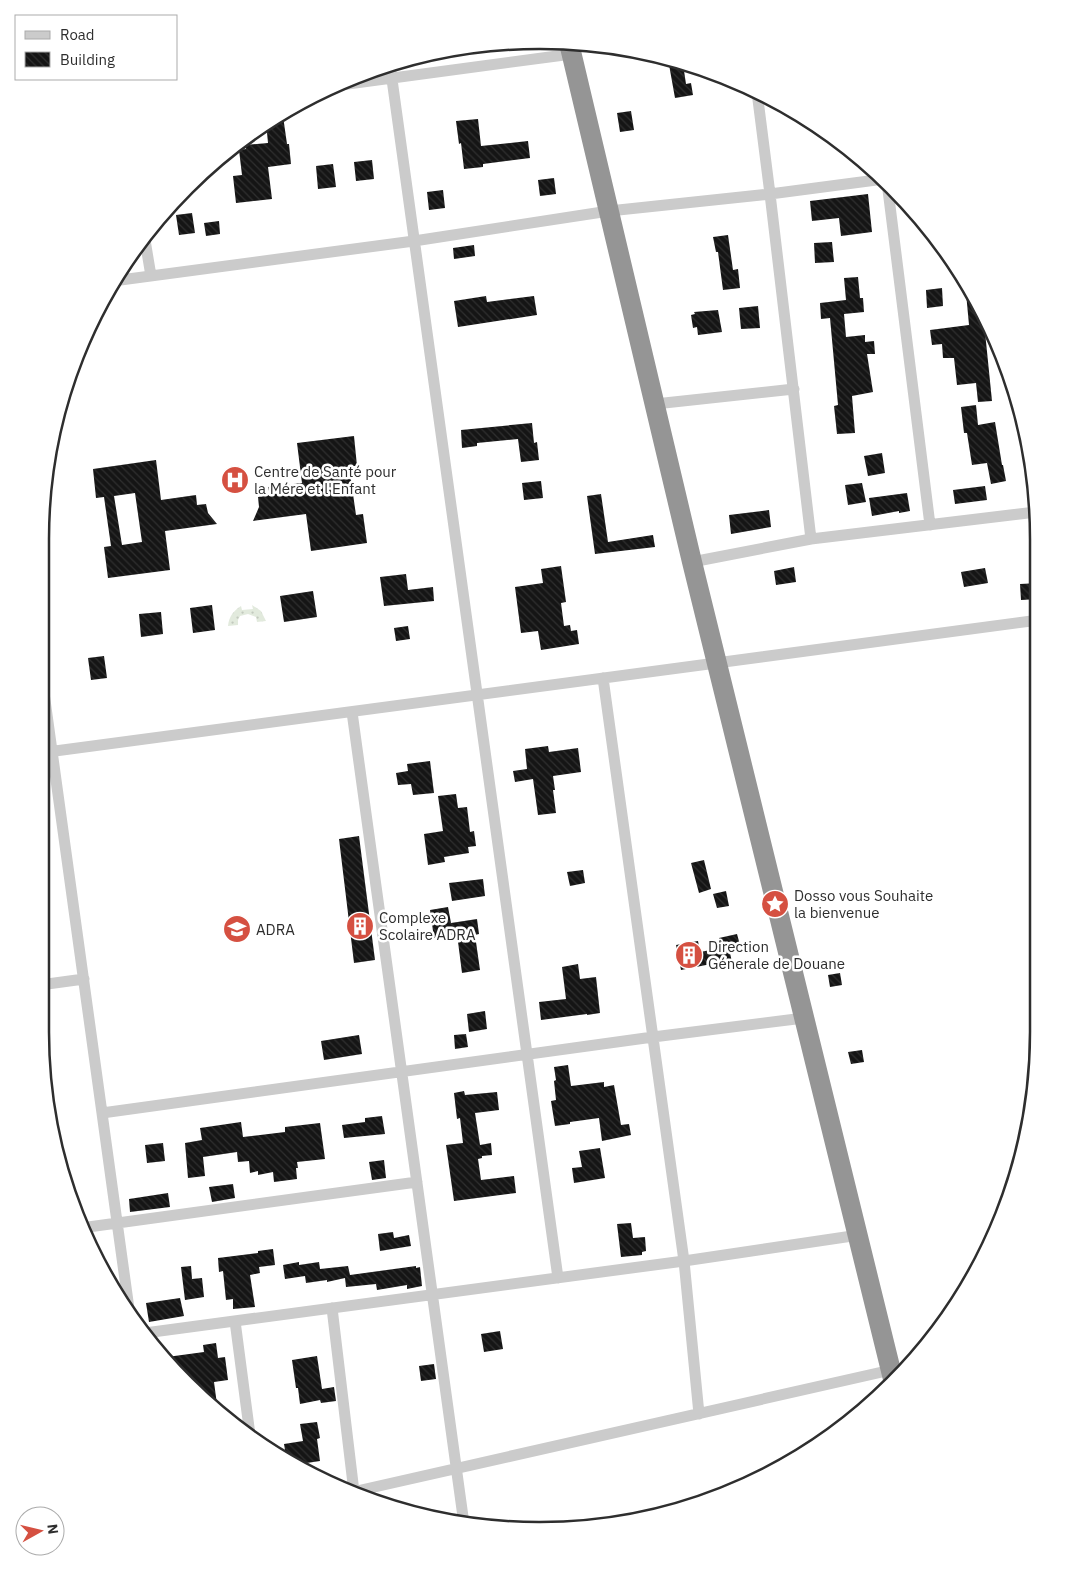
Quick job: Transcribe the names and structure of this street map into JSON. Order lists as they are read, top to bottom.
{
  "places": {
    "hospital": ["Centre de Santé pour la Mére et l'Enfant"],
    "place": ["Dosso vous Souhaite la bienvenue"],
    "building": ["Complexe Scolaire ADRA", "Direction Génerale de Douane"],
    "school or university": ["ADRA"]
  },
  "legend": ["Road", "Building"],
  "north": "right"
}
